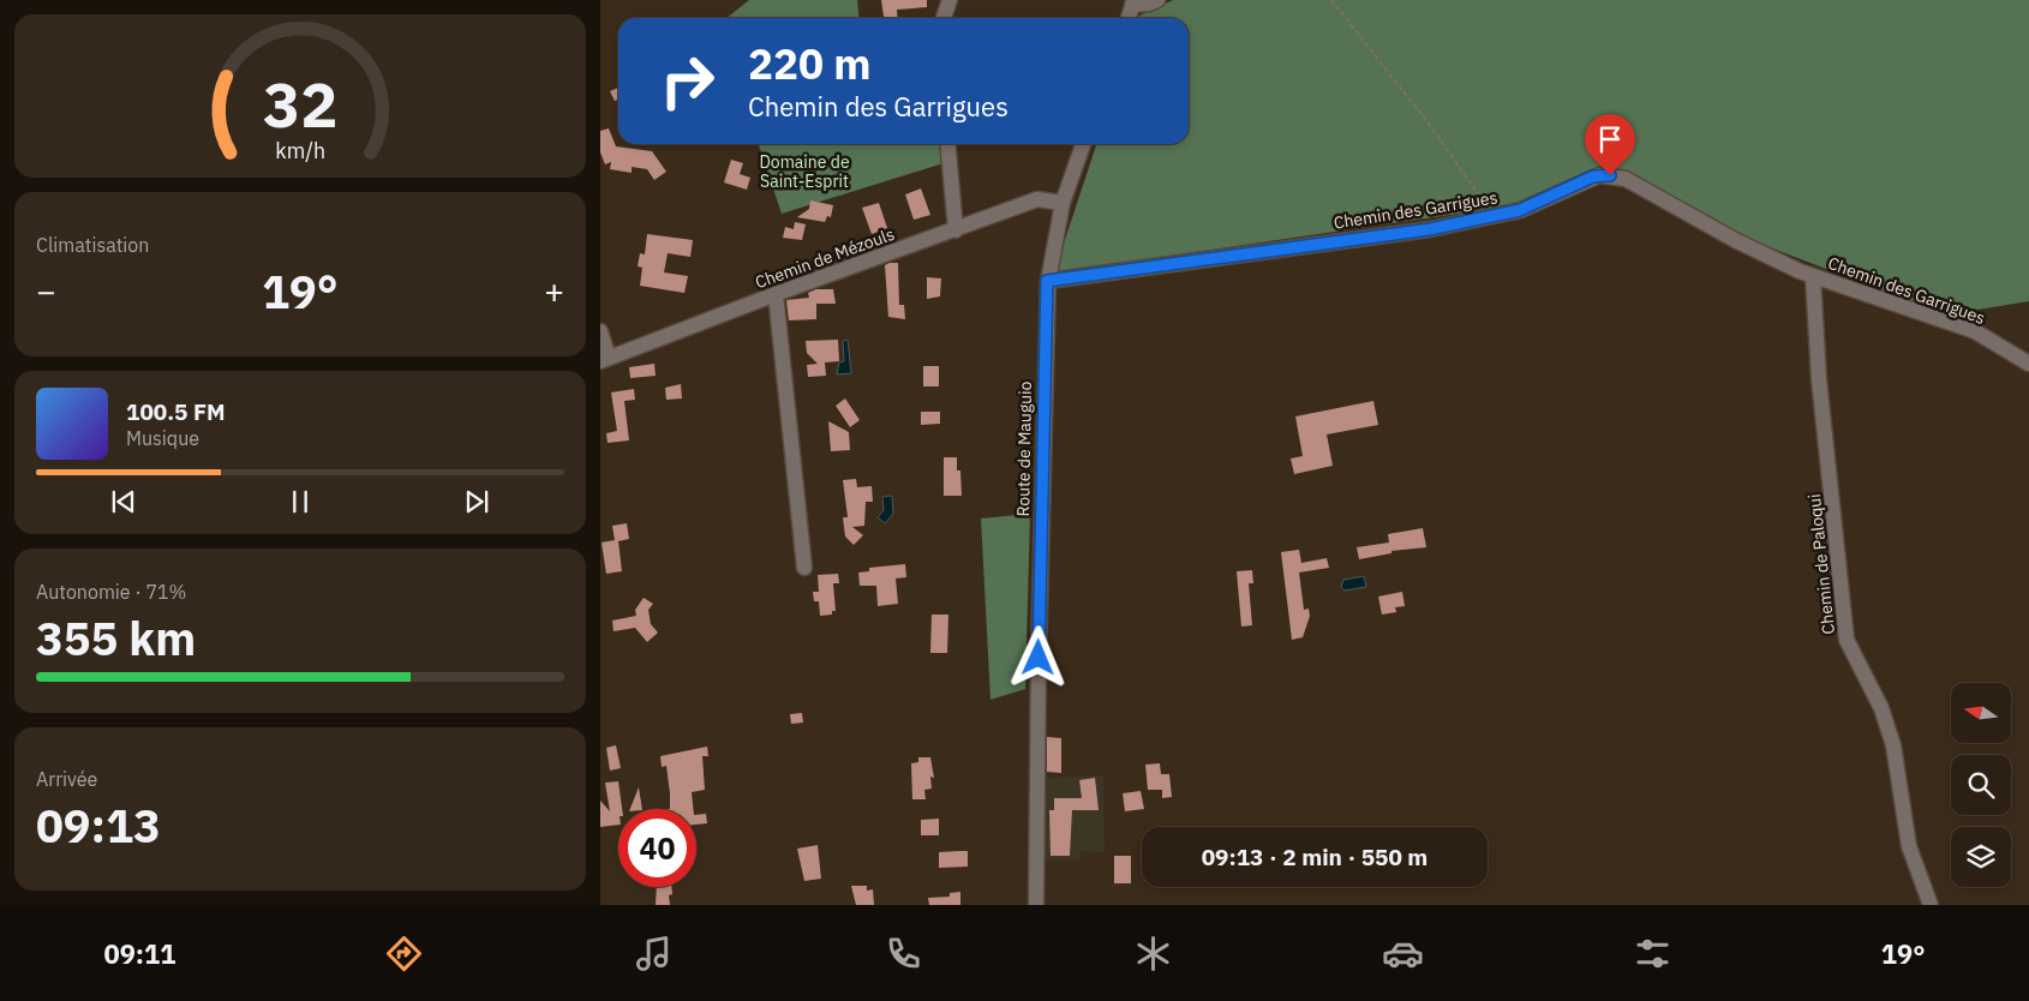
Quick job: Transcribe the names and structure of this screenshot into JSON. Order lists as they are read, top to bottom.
{
  "streets": {
    "street": [
      "Chemin des Garrigues",
      "Chemin de Mézouls",
      "Route de Mauguio",
      "Chemin de Paloqui"
    ]
  },
  "crossings": [
    ["Chemin des Garrigues", "Route de Mauguio"],
    ["Chemin des Garrigues", "Chemin de Paloqui"],
    ["Chemin de Mézouls", "Route de Mauguio"]
  ],
  "parks": ["Domaine de Saint-Esprit"],
  "north": "left",
  "page": {
    "turn": ["220 m", "Chemin des Garrigues"],
    "tile": [
      "Climatisation",
      ["Autonomie · 71%", "355 km"],
      ["Arrivée", "09:13"]
    ],
    "heat": ["−", "19°", "+"],
    "song": ["100.5 FM", "Musique"],
    "limit": "40",
    "trip": "09:13 · 2 min · 550 m",
    "tabs": ["09:11", "19°"],
    "gauge": ["32", "km/h"]
  }
}
